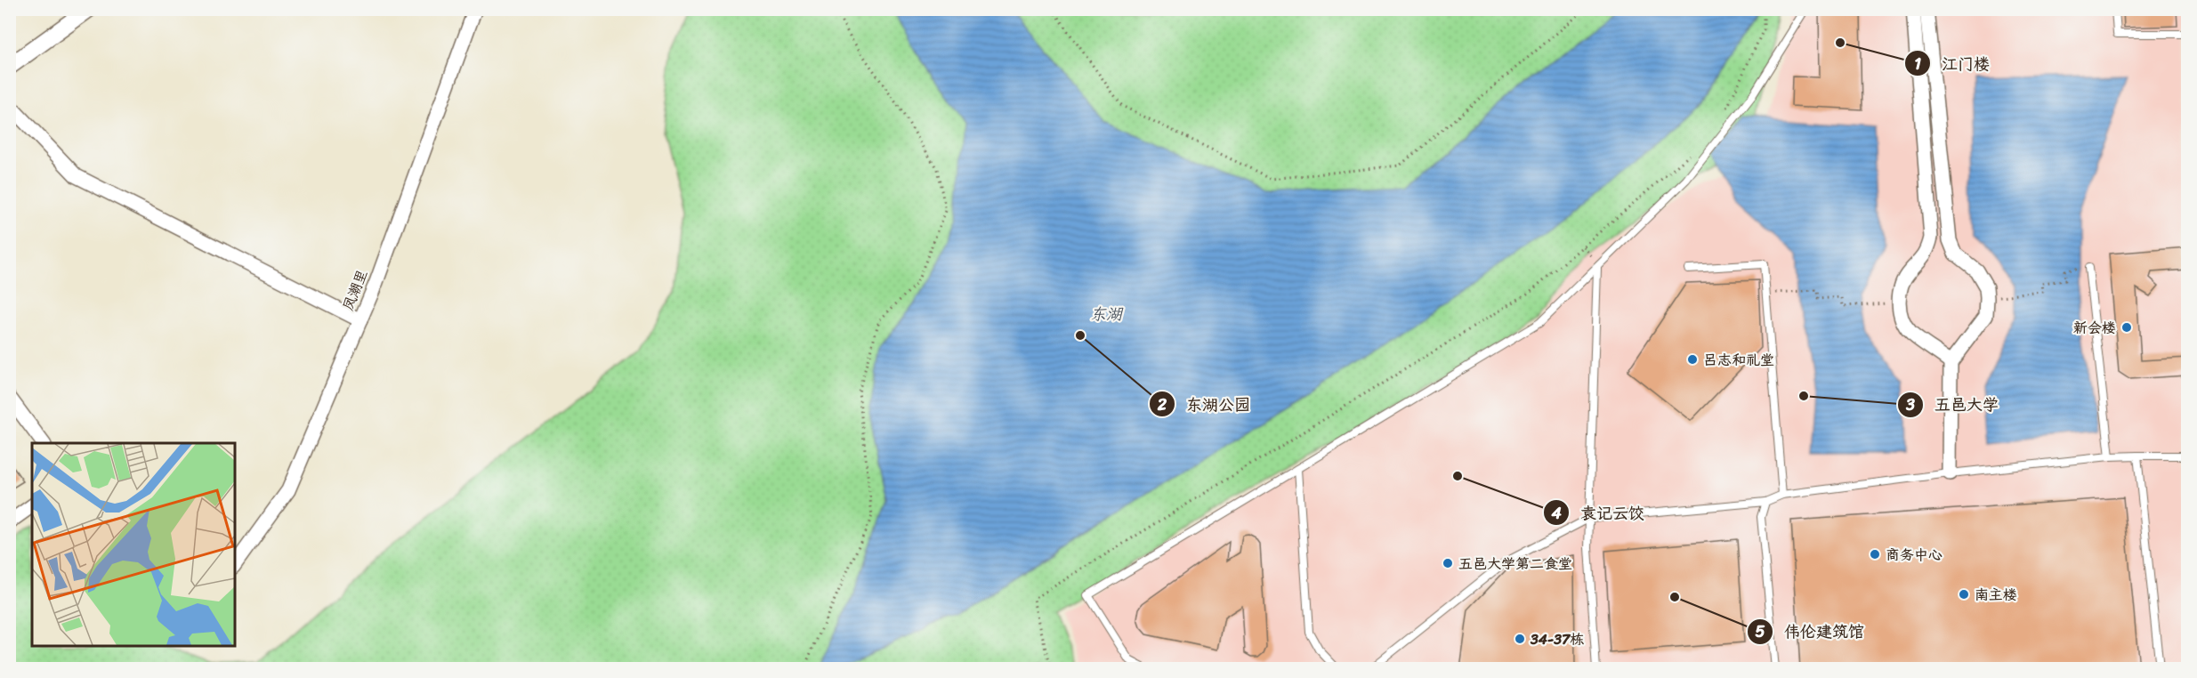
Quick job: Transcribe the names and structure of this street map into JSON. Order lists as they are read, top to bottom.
{
  "streets": {
    "street": ["凤潮里"]
  },
  "water": ["东湖"],
  "places": [
    "江门楼",
    "新会楼",
    "东湖公园",
    "吕志和礼堂",
    "五邑大学",
    "袁记云饺",
    "商务中心",
    "五邑大学第二食堂",
    "南主楼",
    "伟伦建筑馆",
    "34-37栋"
  ]
}
